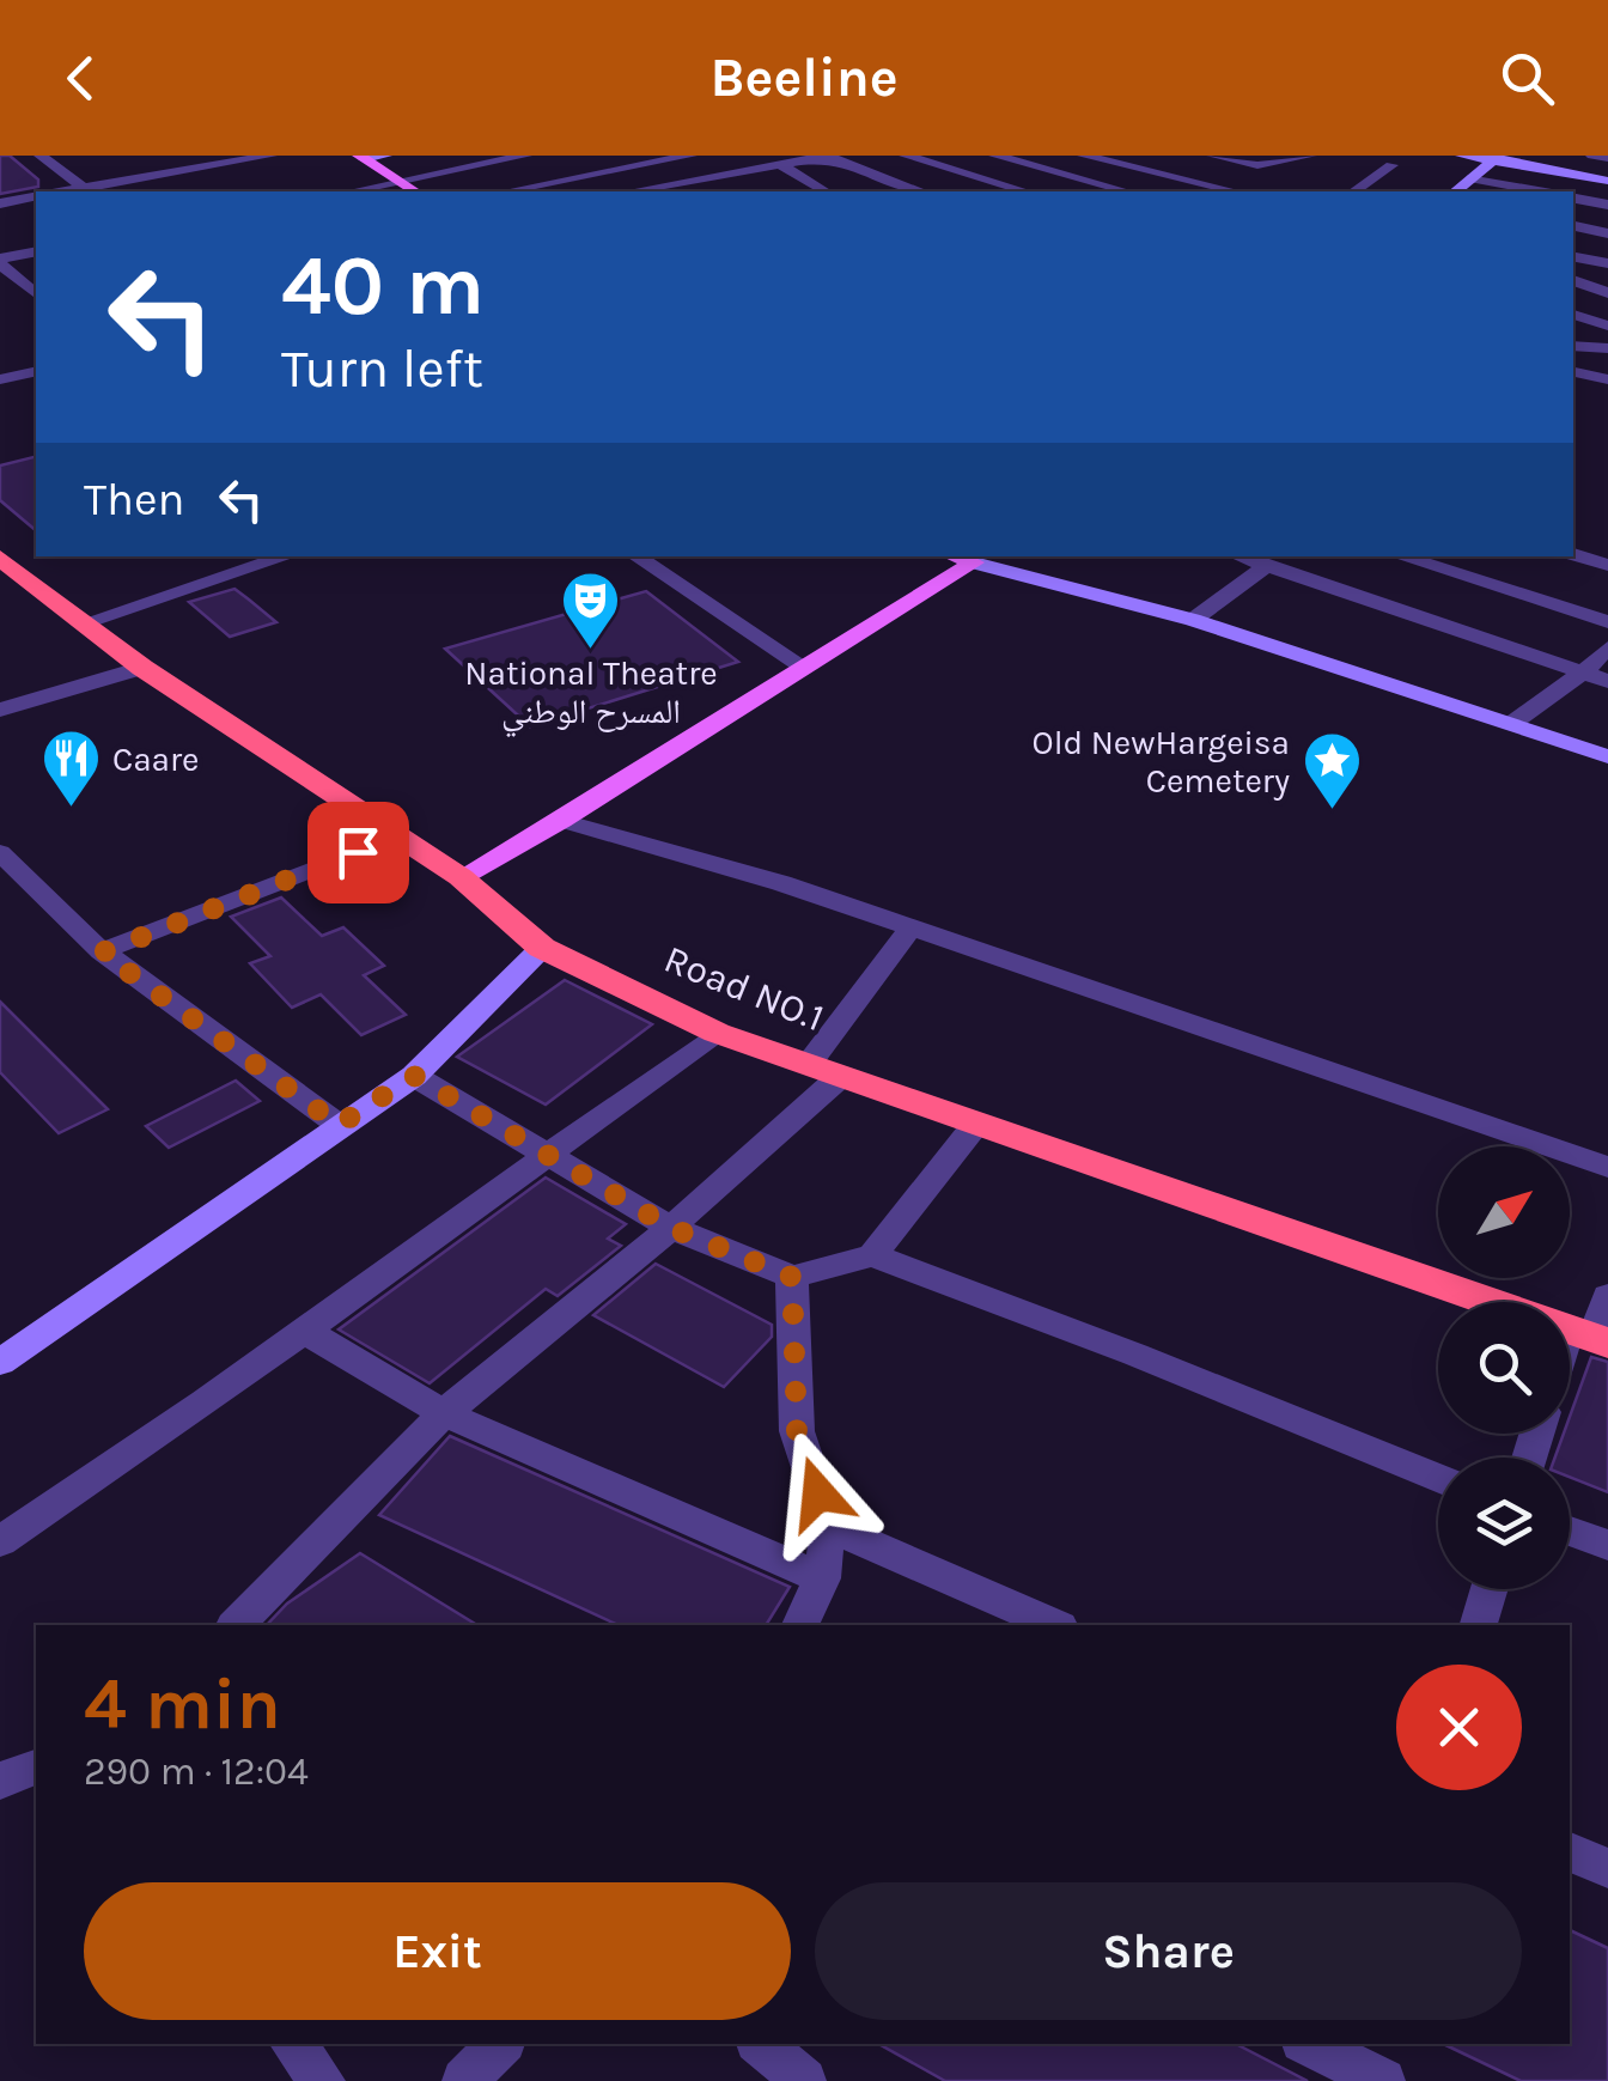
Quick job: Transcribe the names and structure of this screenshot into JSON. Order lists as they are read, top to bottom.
{
  "streets": {
    "highway": ["Road NO.1"]
  },
  "places": {
    "theatre": ["National Theatre المسرح الوطني"],
    "restaurant": ["Caare"],
    "place": ["Old NewHargeisa Cemetery"]
  },
  "north": "top right",
  "page": {
    "header": "Beeline",
    "turn": ["40 m", "Turn left"],
    "then": "Then",
    "heading": ["4 min", "290 m · 12:04"],
    "buttons": ["Exit", "Share"]
  }
}
